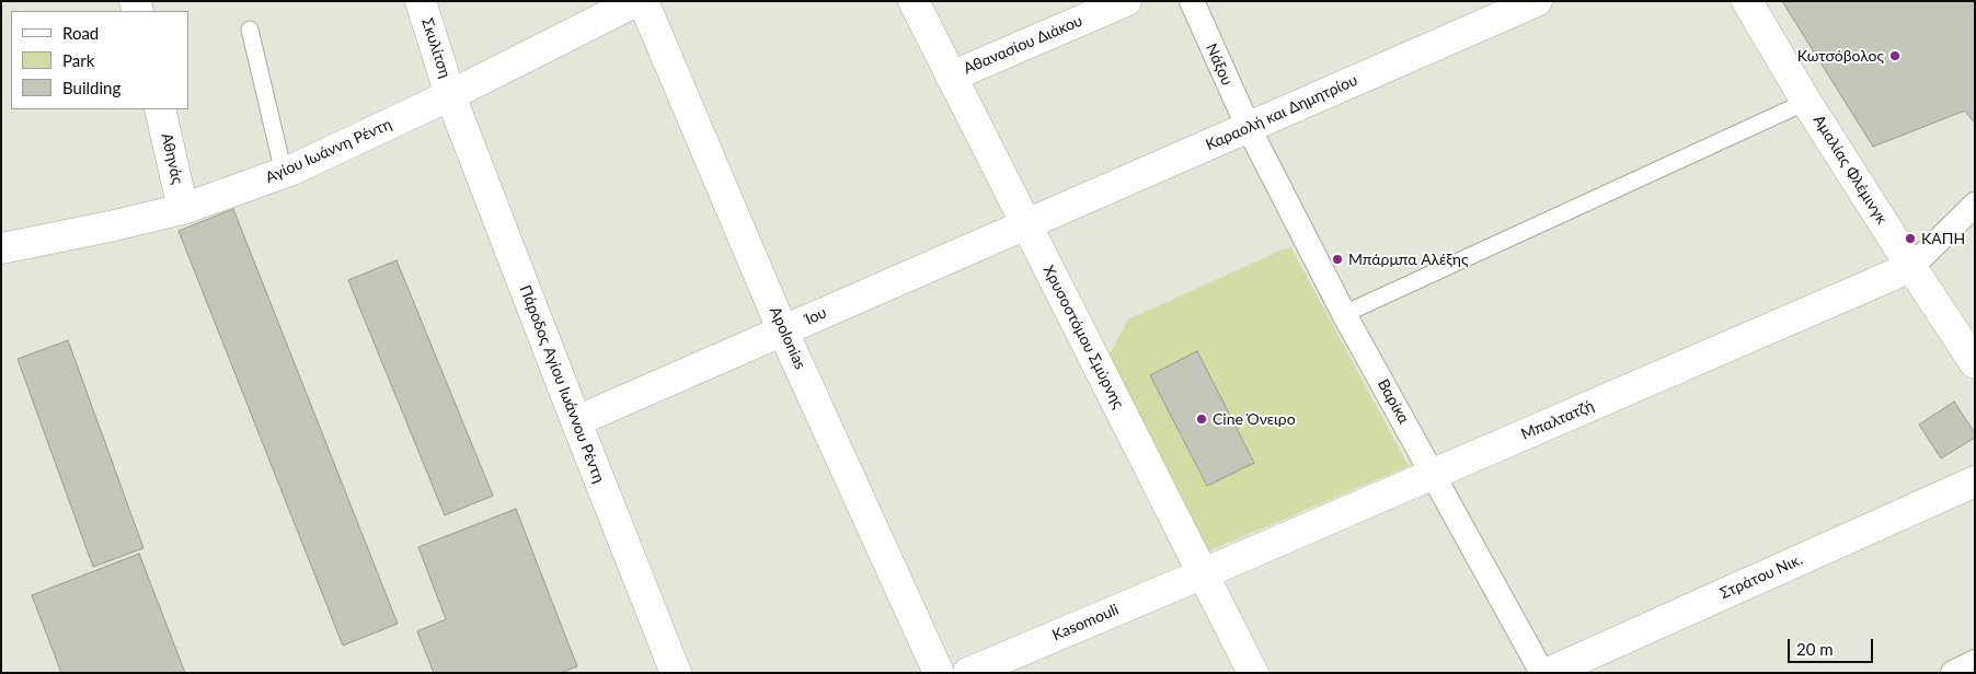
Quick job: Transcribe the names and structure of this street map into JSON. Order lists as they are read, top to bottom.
{
  "streets": {
    "street": [
      "Αθανασίου Διάκου",
      "Σκυλίτση",
      "Νάξου",
      "Καραολή και Δημητρίου",
      "Αγίου Ιωάννη Ρέντη",
      "Αθηνάς",
      "Αμαλίας Φλέμινγκ",
      "Ίου",
      "Χρυσοστόμου Σμύρνης",
      "Apolonias",
      "Πάροδος Αγίου Ιωάννου Ρέντη",
      "Βαρίκα",
      "Μπαλτατζή",
      "Στράτου Νικ.",
      "Kasomouli"
    ]
  },
  "crossings": [
    ["Αθανασίου Διάκου", "Χρυσοστόμου Σμύρνης"],
    ["Σκυλίτση", "Αγίου Ιωάννη Ρέντη"],
    ["Σκυλίτση", "Πάροδος Αγίου Ιωάννου Ρέντη"],
    ["Νάξου", "Καραολή και Δημητρίου"],
    ["Νάξου", "Βαρίκα"],
    ["Καραολή και Δημητρίου", "Ίου"],
    ["Καραολή και Δημητρίου", "Χρυσοστόμου Σμύρνης"],
    ["Καραολή και Δημητρίου", "Βαρίκα"],
    ["Αγίου Ιωάννη Ρέντη", "Αθηνάς"],
    ["Αγίου Ιωάννη Ρέντη", "Πάροδος Αγίου Ιωάννου Ρέντη"],
    ["Αμαλίας Φλέμινγκ", "Μπαλτατζή"],
    ["Ίου", "Χρυσοστόμου Σμύρνης"],
    ["Ίου", "Apolonias"],
    ["Ίου", "Πάροδος Αγίου Ιωάννου Ρέντη"],
    ["Χρυσοστόμου Σμύρνης", "Μπαλτατζή"],
    ["Χρυσοστόμου Σμύρνης", "Kasomouli"],
    ["Βαρίκα", "Μπαλτατζή"],
    ["Μπαλτατζή", "Kasomouli"]
  ],
  "places": [
    "Κωτσόβολος",
    "ΚΑΠΗ",
    "Μπάρμπα Αλέξης",
    "Cine Όνειρο"
  ],
  "legend": ["Road", "Park", "Building"],
  "scale_bar": "20 m"
}
